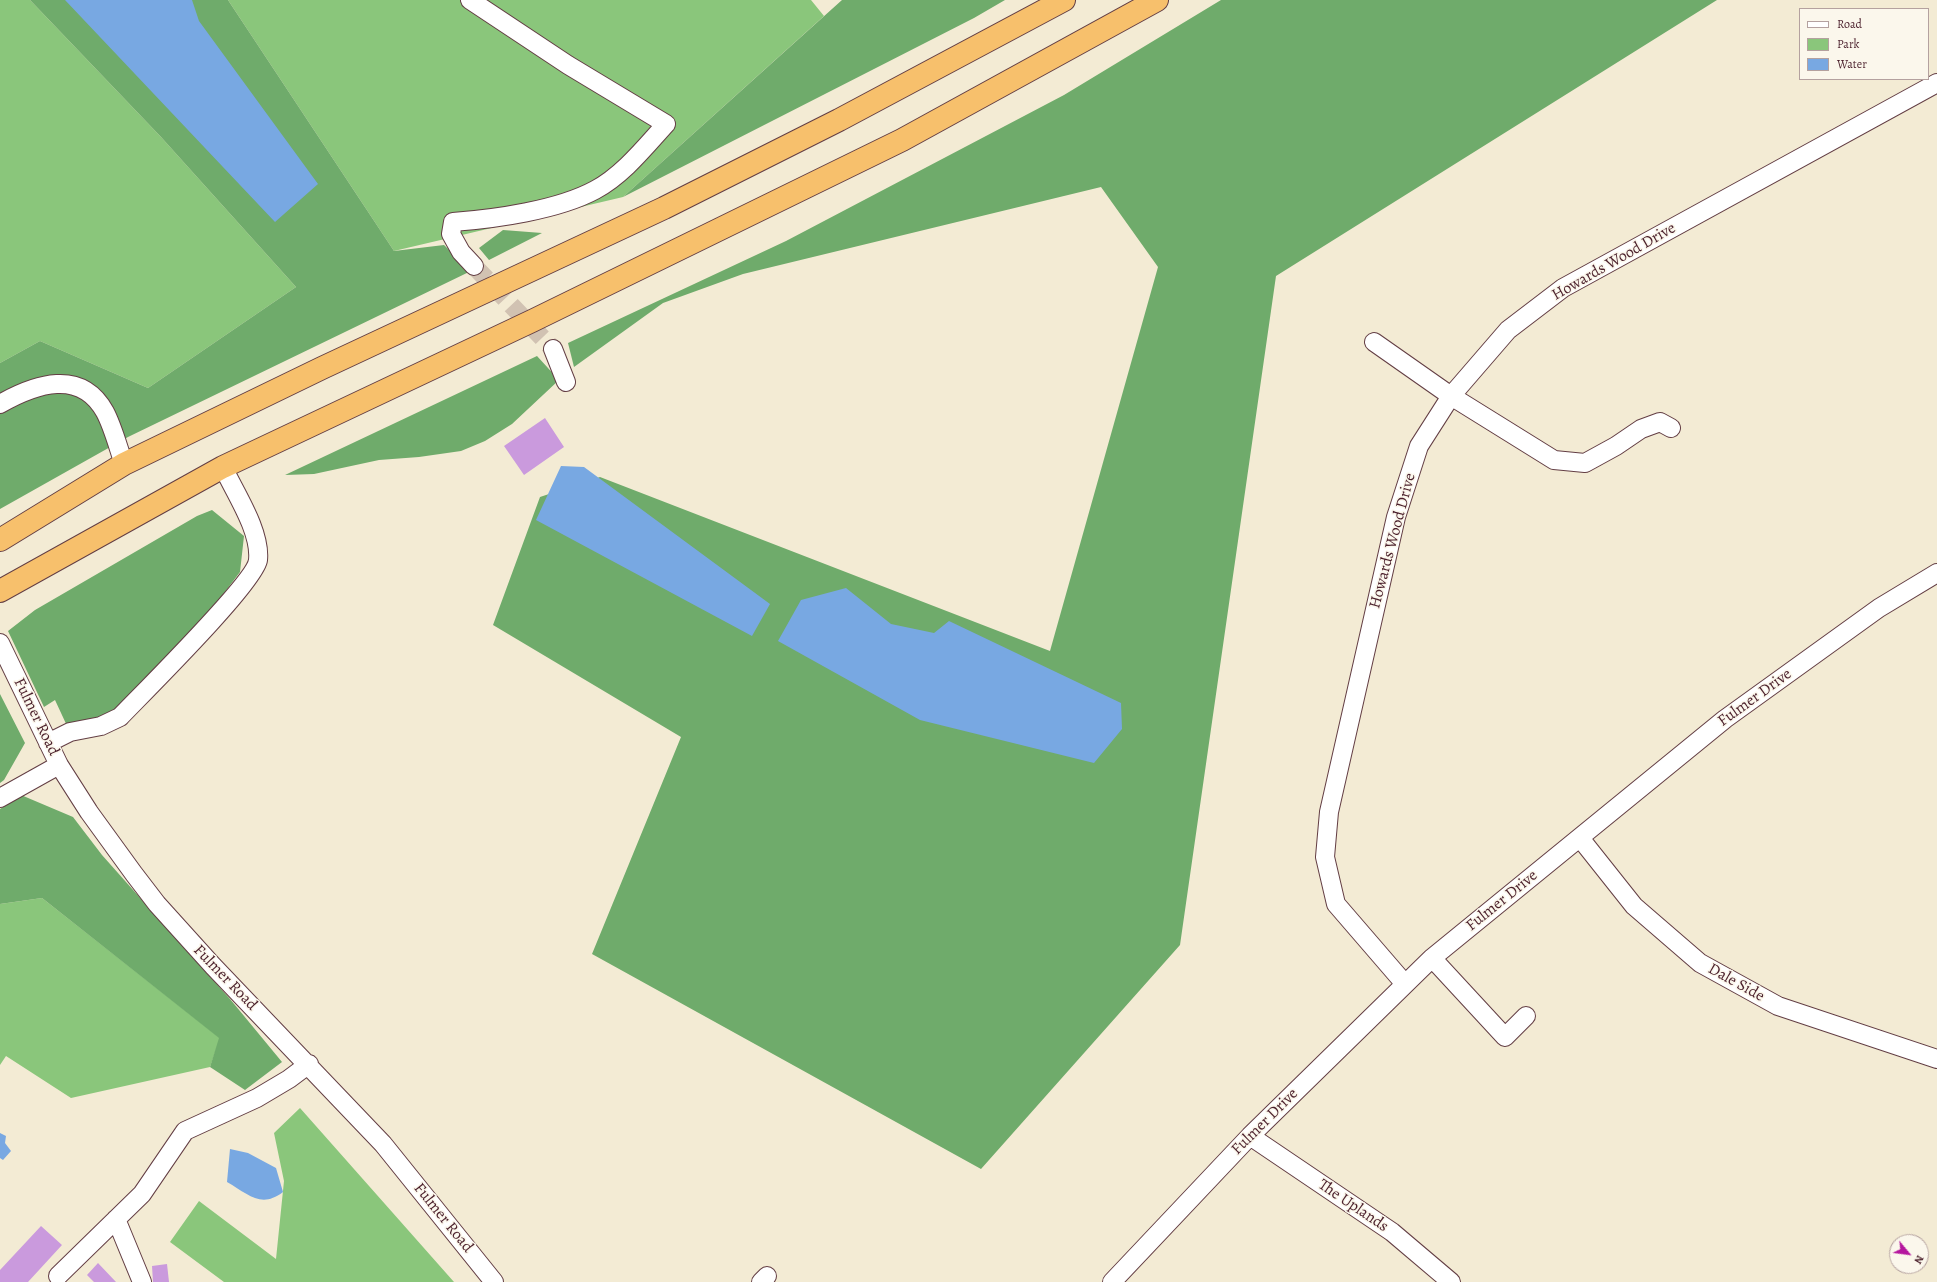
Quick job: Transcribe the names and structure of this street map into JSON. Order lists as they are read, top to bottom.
{
  "streets": {
    "street": [
      "Howards Wood Drive",
      "Fulmer Drive",
      "Fulmer Road",
      "Dale Side",
      "The Uplands"
    ]
  },
  "crossings": [
    ["Howards Wood Drive", "Fulmer Drive"],
    ["Fulmer Drive", "Dale Side"],
    ["Fulmer Drive", "The Uplands"]
  ],
  "legend": ["Road", "Park", "Water"],
  "north": "bottom right"
}
